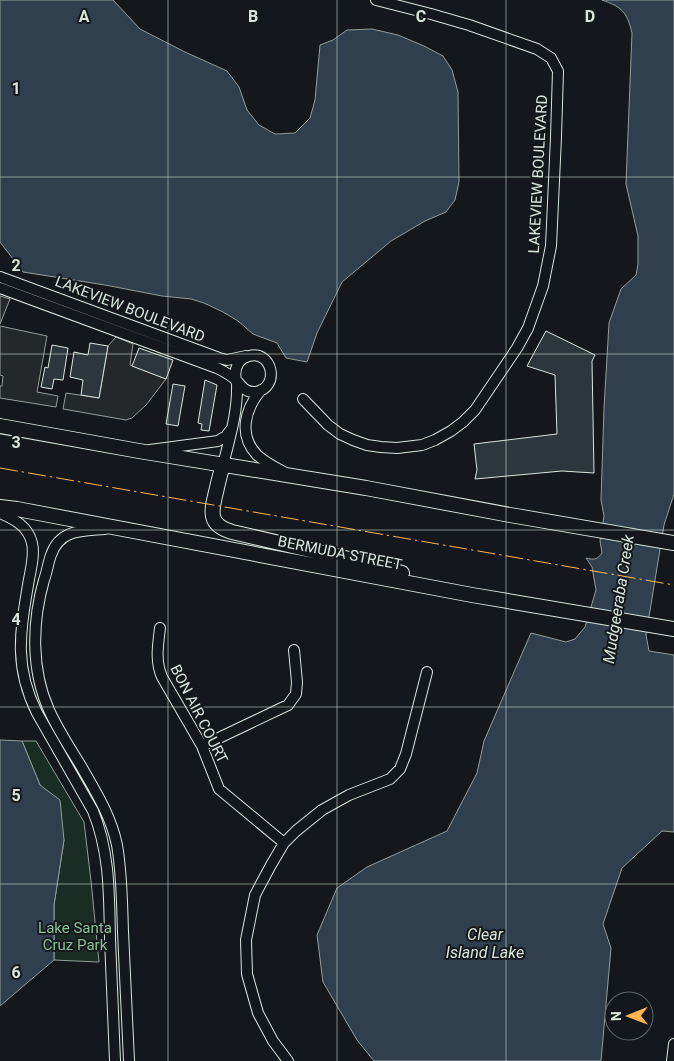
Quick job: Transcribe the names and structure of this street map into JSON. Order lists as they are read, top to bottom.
{
  "streets": {
    "main road": ["BERMUDA STREET"],
    "street": ["LAKEVIEW BOULEVARD", "BON AIR COURT"]
  },
  "water": ["Mudgeeraba Creek", "Clear Island Lake"],
  "parks": ["Lake Santa Cruz Park"],
  "north": "left",
  "grid": {
    "columns": [
      "A",
      "B",
      "C",
      "D"
    ],
    "rows": [
      "1",
      "2",
      "3",
      "4",
      "5",
      "6"
    ]
  }
}
